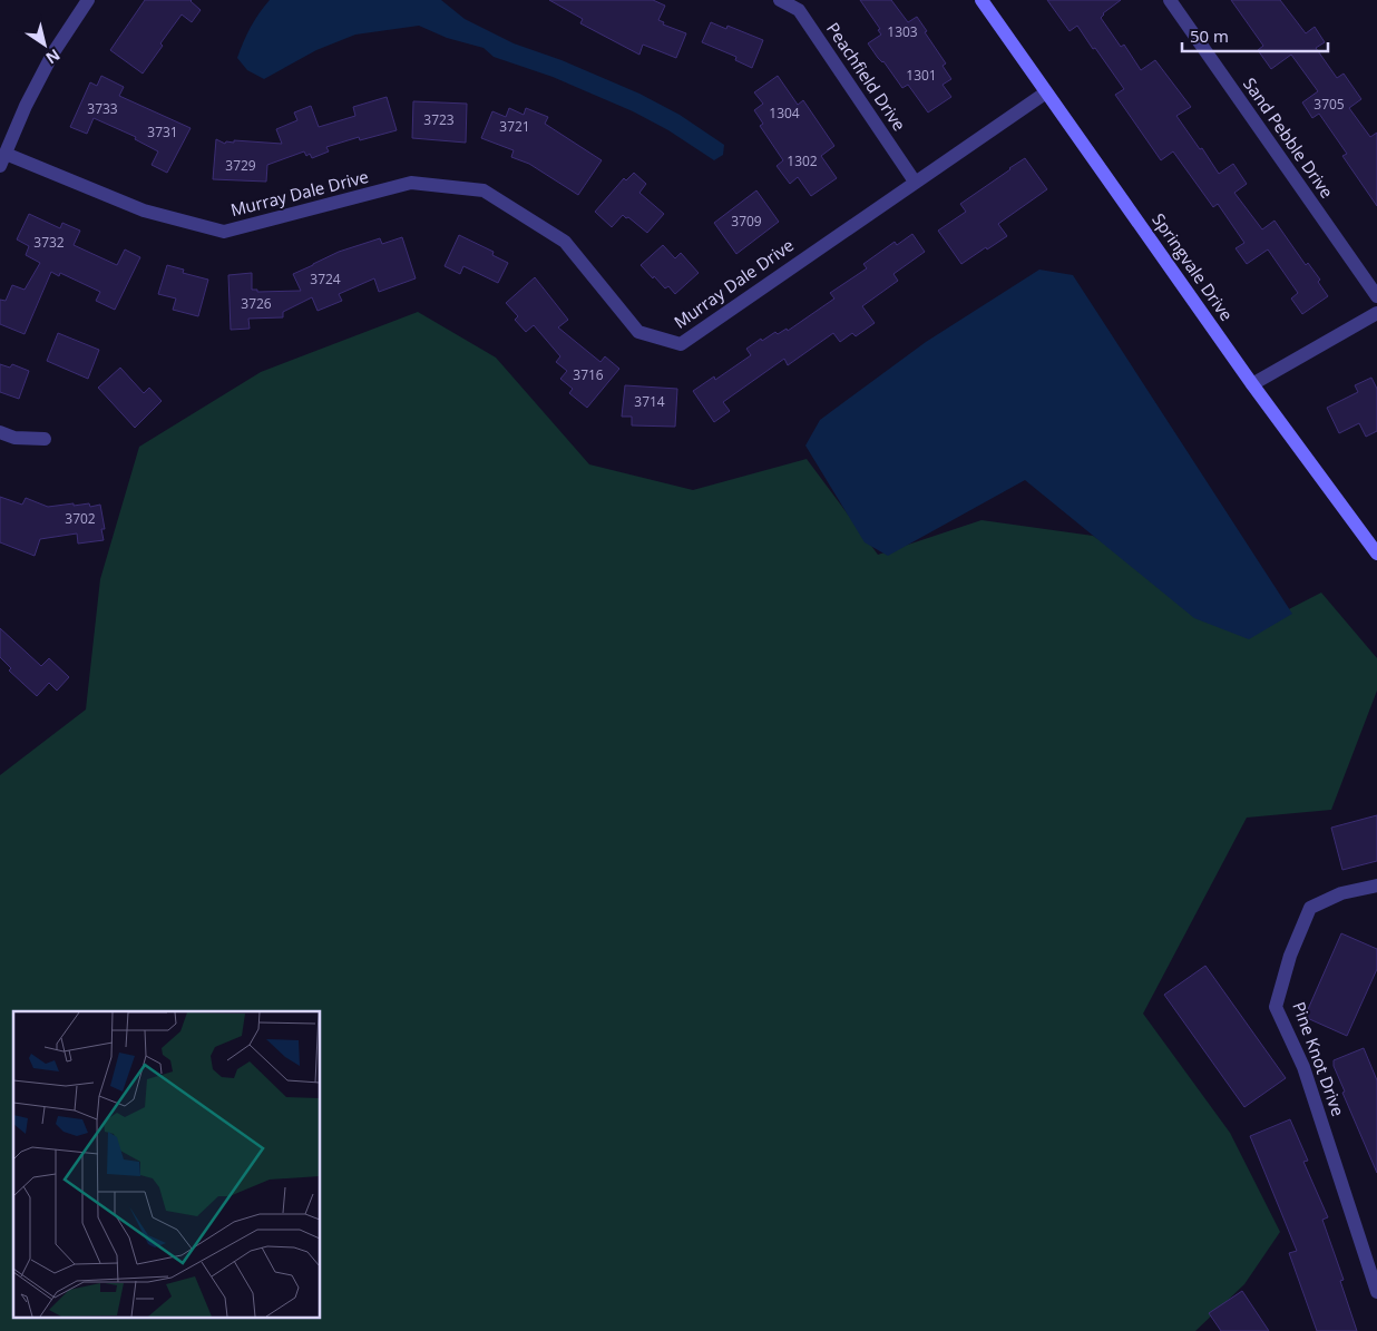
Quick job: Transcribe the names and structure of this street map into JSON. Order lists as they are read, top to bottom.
{
  "streets": {
    "street": [
      "Peachfield Drive",
      "Sand Pebble Drive",
      "Murray Dale Drive",
      "Springvale Drive",
      "Pine Knot Drive"
    ]
  },
  "crossings": [
    ["Peachfield Drive", "Murray Dale Drive"],
    ["Murray Dale Drive", "Springvale Drive"]
  ],
  "house_numbers": [
    "1303",
    "1301",
    "3705",
    "3733",
    "1304",
    "3723",
    "3721",
    "3731",
    "1302",
    "3729",
    "3709",
    "3732",
    "3724",
    "3726",
    "3716",
    "3714",
    "3702"
  ],
  "scale_bar": "50 m",
  "north": "bottom right"
}
